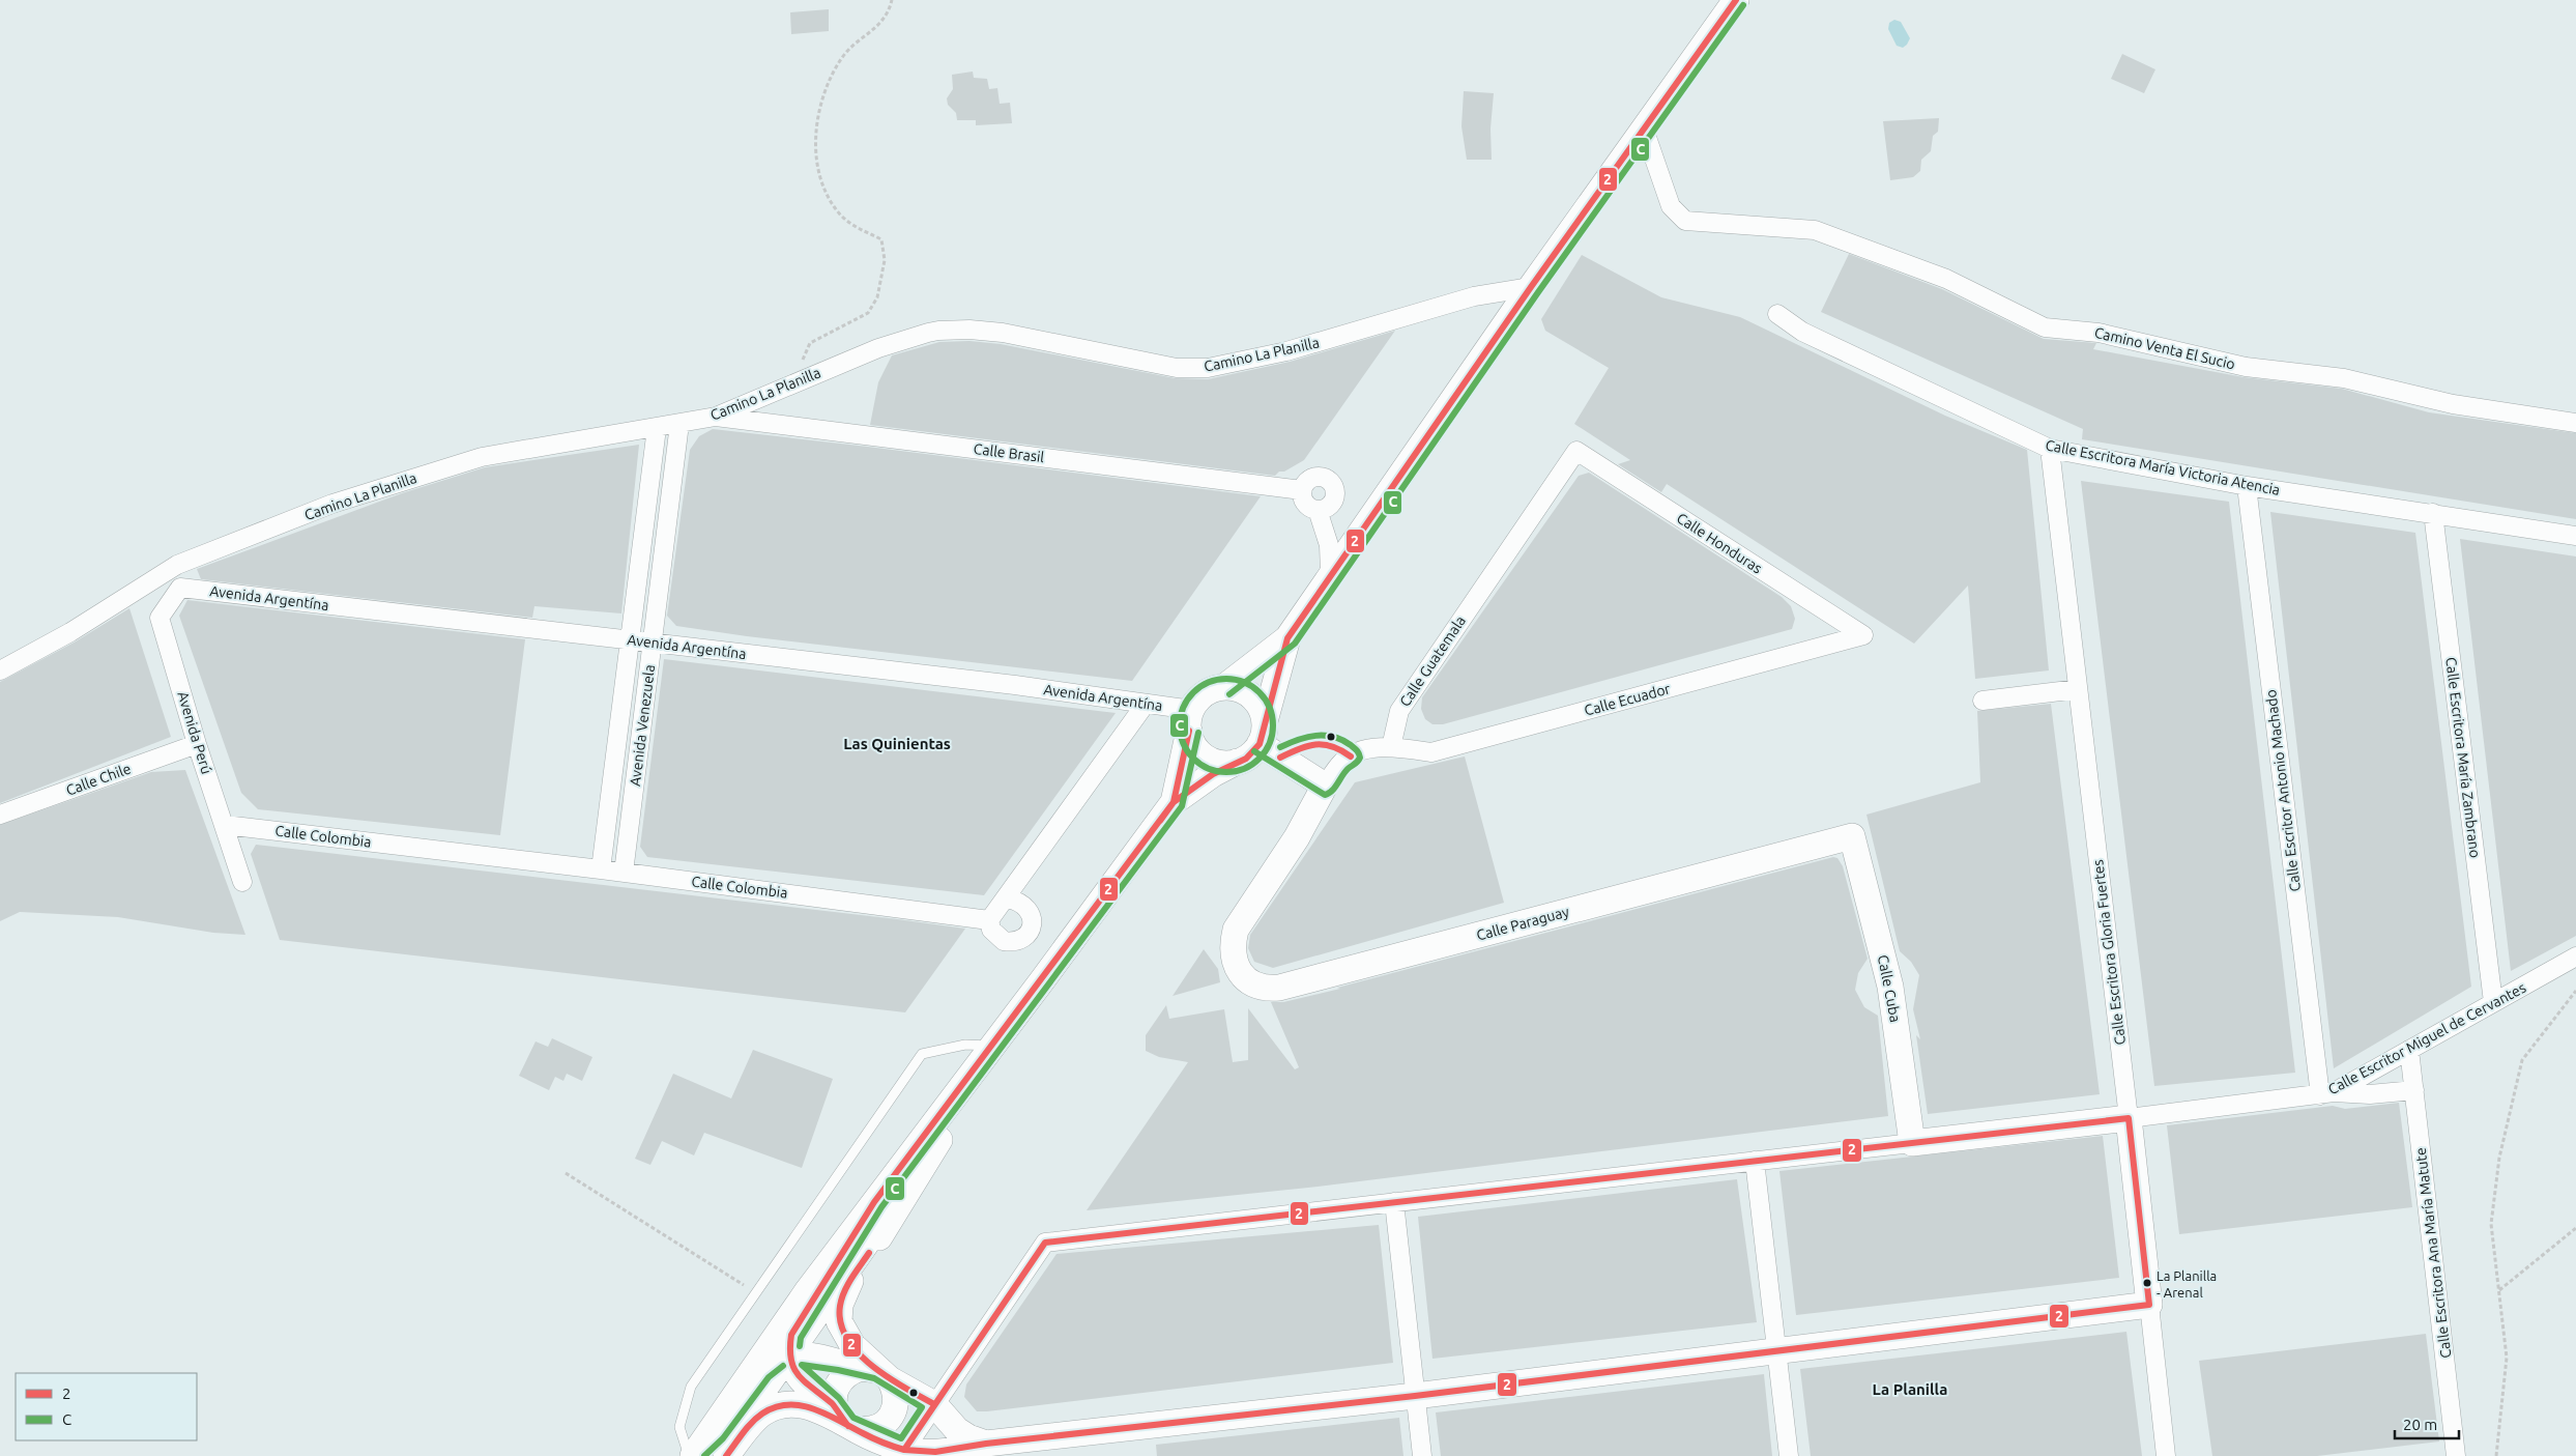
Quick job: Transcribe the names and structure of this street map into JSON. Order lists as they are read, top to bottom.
{
  "streets": {
    "main road": [
      "Calle Paraguay",
      "Calle Escritora Gloria Fuertes",
      "Calle Cuba",
      "Calle Escritor Miguel de Cervantes"
    ],
    "street": [
      "Camino Venta El Sucio",
      "Camino La Planilla",
      "Calle Brasil",
      "Calle Escritora María Victoria Atencia",
      "Calle Honduras",
      "Avenida Argentína",
      "Calle Guatemala",
      "Calle Ecuador",
      "Avenida Venezuela",
      "Avenida Perú",
      "Calle Escritora María Zambrano",
      "Calle Chile",
      "Calle Escritor Antonio Machado",
      "Calle Colombia",
      "Calle Escritora Ana María Matute"
    ]
  },
  "crossings": [
    ["Camino La Planilla", "Calle Brasil"],
    ["Camino La Planilla", "Avenida Venezuela"],
    ["Calle Escritora María Victoria Atencia", "Calle Escritora María Zambrano"],
    ["Calle Escritora María Victoria Atencia", "Calle Escritor Antonio Machado"],
    ["Calle Escritora María Victoria Atencia", "Calle Escritora Gloria Fuertes"],
    ["Calle Honduras", "Calle Guatemala"],
    ["Calle Honduras", "Calle Ecuador"],
    ["Avenida Argentína", "Avenida Venezuela"],
    ["Avenida Argentína", "Avenida Perú"],
    ["Calle Guatemala", "Calle Ecuador"],
    ["Avenida Venezuela", "Calle Colombia"],
    ["Avenida Perú", "Calle Chile"],
    ["Avenida Perú", "Calle Colombia"],
    ["Calle Escritora María Zambrano", "Calle Escritor Miguel de Cervantes"],
    ["Calle Escritor Antonio Machado", "Calle Escritor Miguel de Cervantes"],
    ["Calle Paraguay", "Calle Cuba"],
    ["Calle Escritora Gloria Fuertes", "Calle Escritor Miguel de Cervantes"],
    ["Calle Cuba", "Calle Escritor Miguel de Cervantes"],
    ["Calle Escritor Miguel de Cervantes", "Calle Escritora Ana María Matute"]
  ],
  "districts": ["Las Quinientas", "La Planilla"],
  "places": ["La Planilla - Arenal"],
  "lines": ["transit line 2", "transit line C"],
  "legend": ["2", "C"],
  "scale_bar": "20 m"
}
